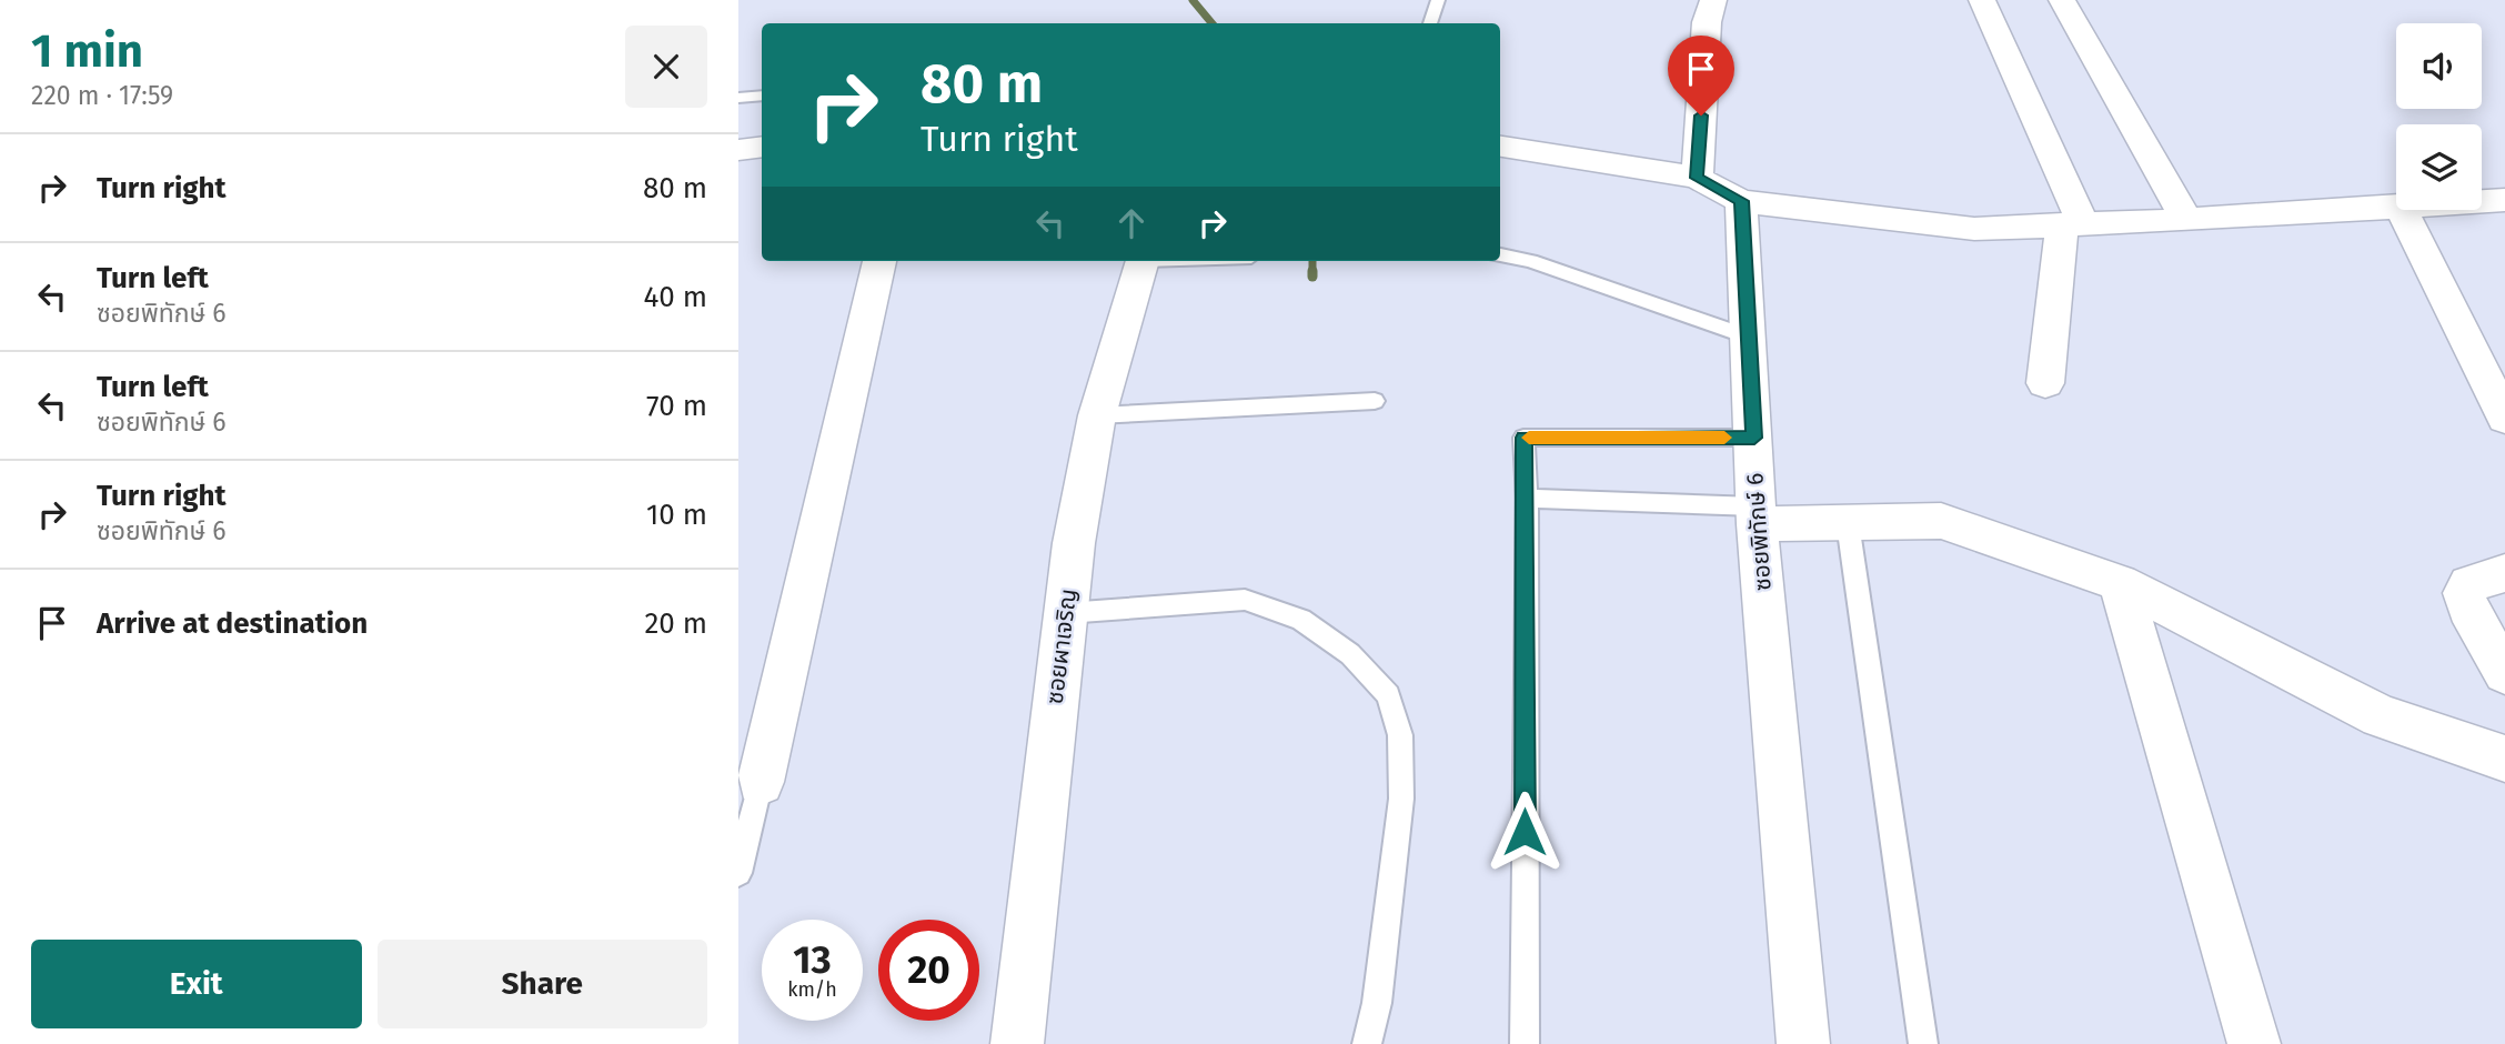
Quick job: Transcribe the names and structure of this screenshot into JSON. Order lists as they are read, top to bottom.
{
  "streets": {
    "street": ["ซอยพิทักษ์ 6", "ซอยผาเจริญ"]
  },
  "page": {
    "heading": ["1 min", "220 m · 17:59"],
    "turn": ["80 m", "Turn right"],
    "list": [
      {
        "name": "Turn right",
        "value": "80 m"
      },
      {
        "name": "Turn left",
        "note": "ซอยพิทักษ์ 6",
        "value": "40 m"
      },
      {
        "name": "Turn left",
        "note": "ซอยพิทักษ์ 6",
        "value": "70 m"
      },
      {
        "name": "Turn right",
        "note": "ซอยพิทักษ์ 6",
        "value": "10 m"
      },
      {
        "name": "Arrive at destination",
        "value": "20 m"
      }
    ],
    "speed": "13 km/h",
    "limit": "20",
    "buttons": ["Exit", "Share"]
  }
}
